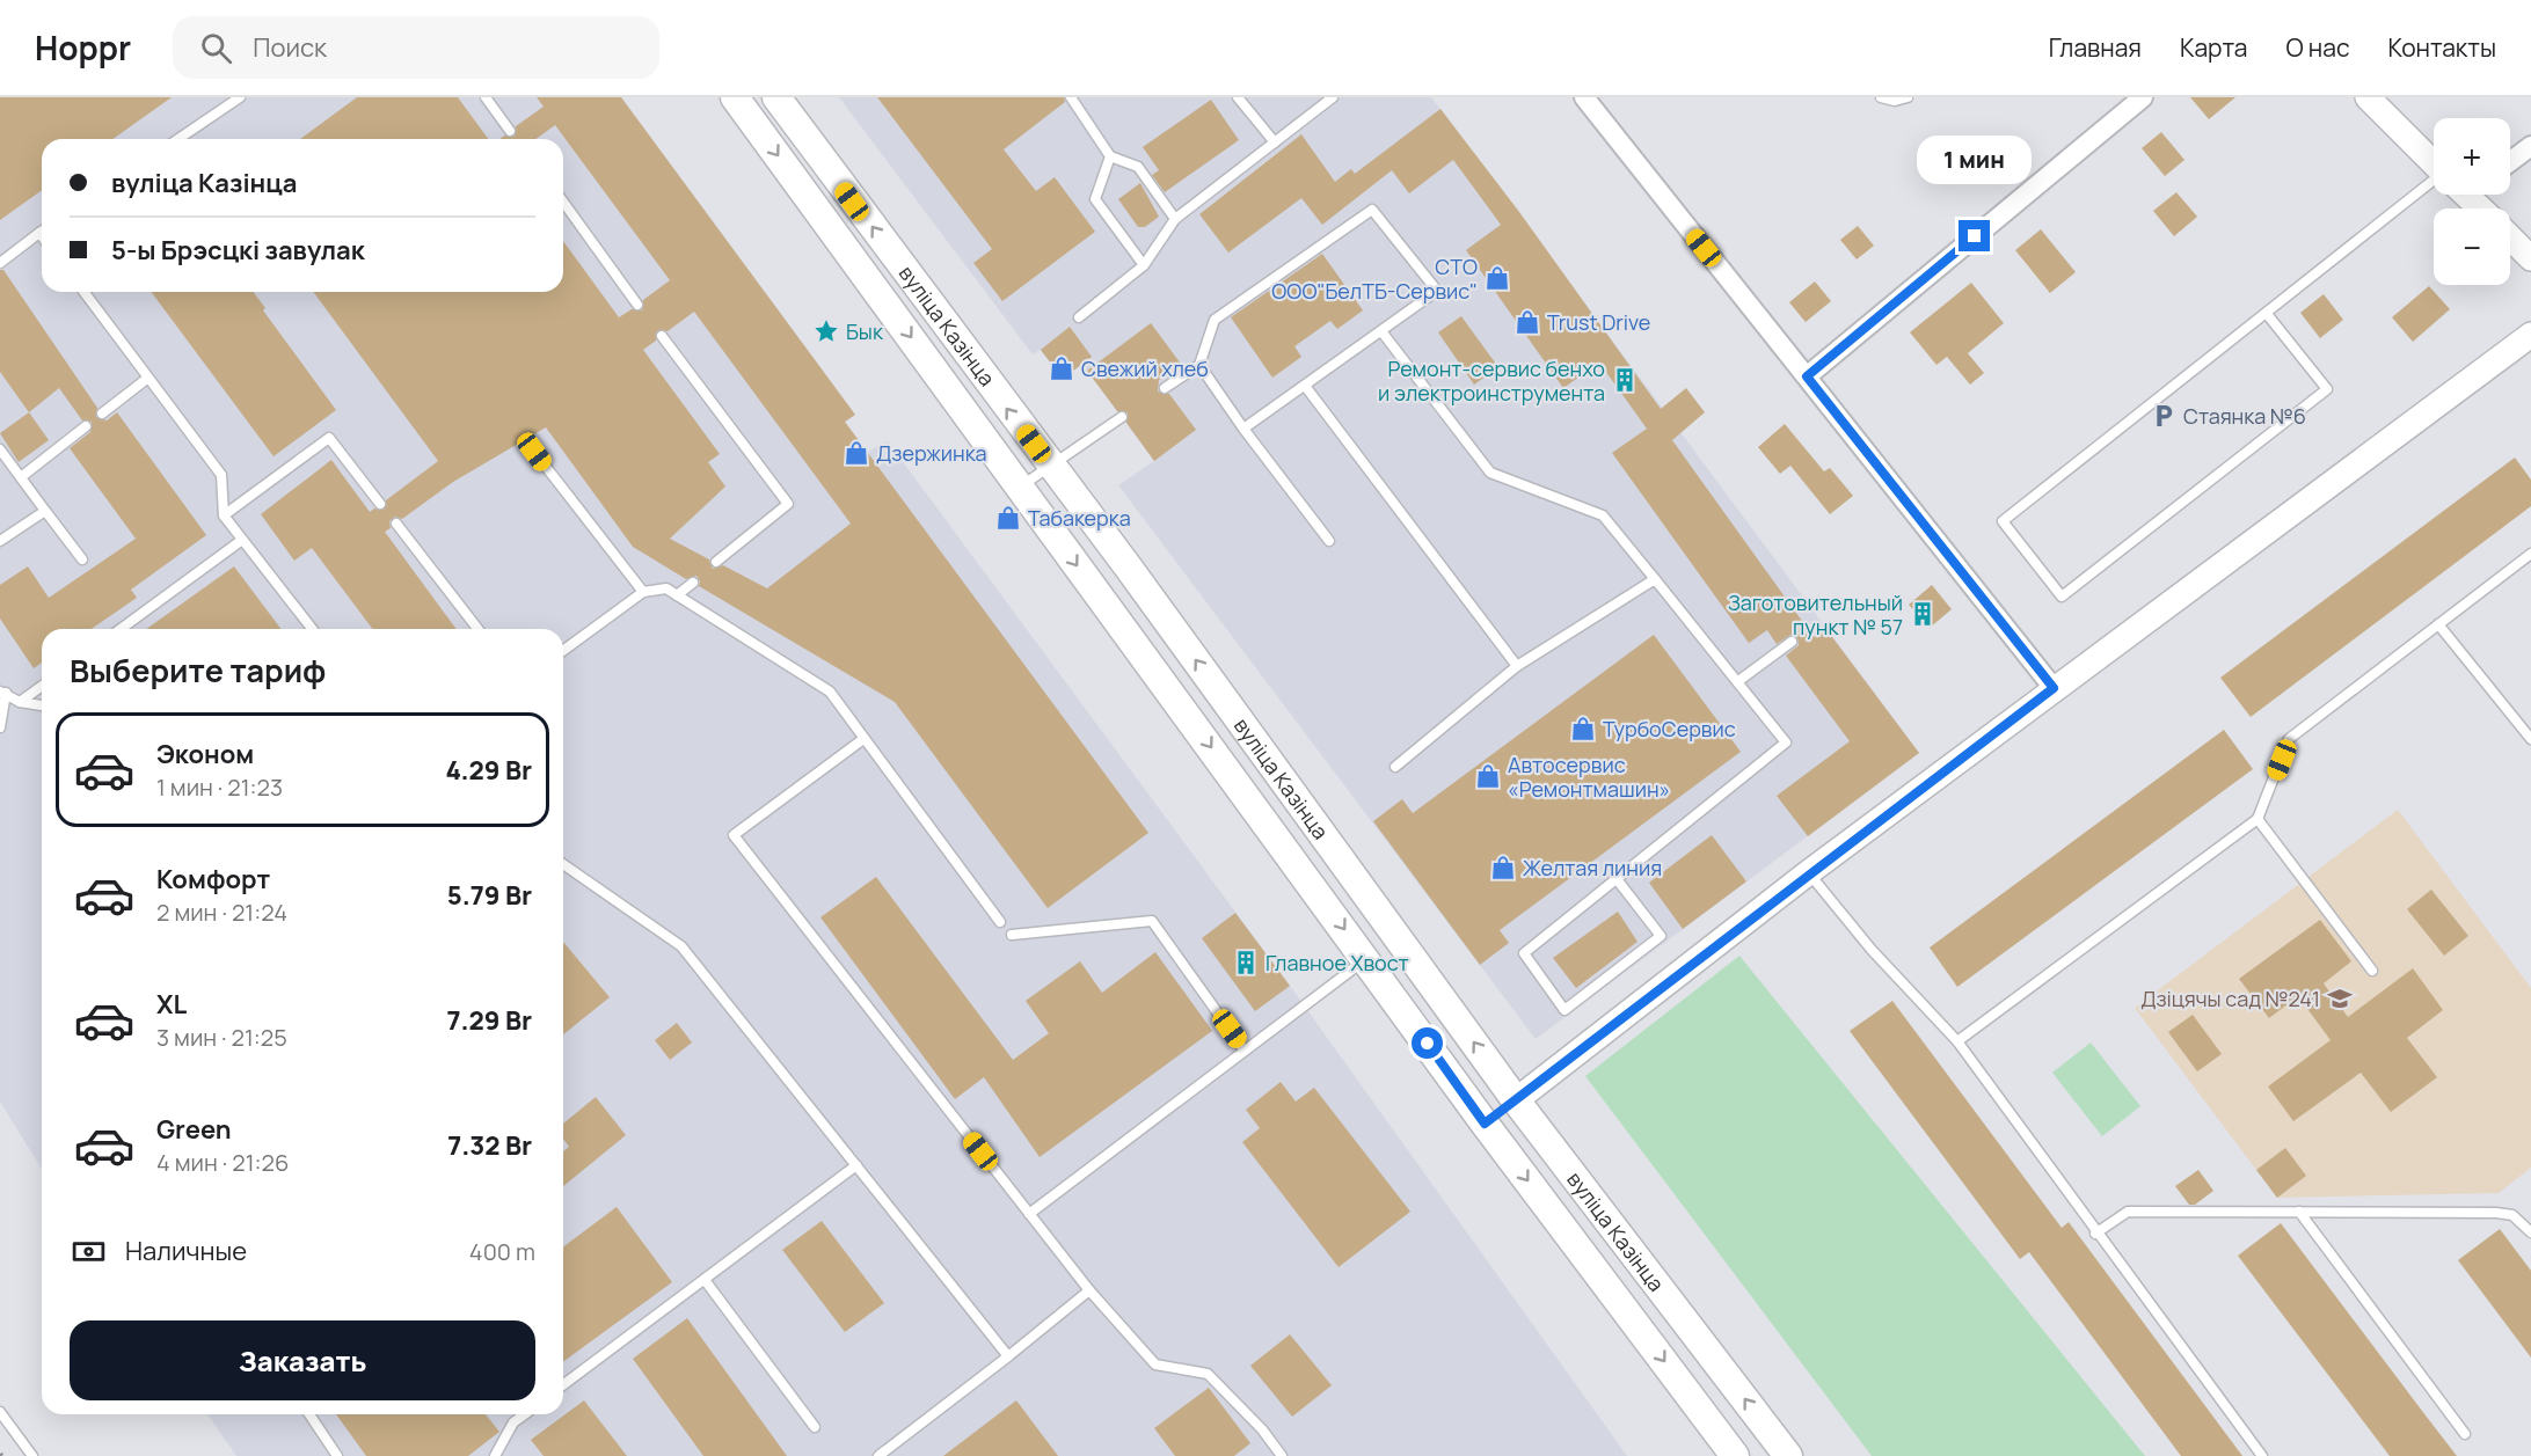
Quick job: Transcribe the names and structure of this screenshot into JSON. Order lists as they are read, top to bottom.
{
  "streets": {
    "main road": ["вуліца Казінца"]
  },
  "places": {
    "shop": [
      "СТО ООО\"БелТБ-Сервис\"",
      "Trust Drive",
      "Свежий хлеб",
      "Дзержинка",
      "Табакерка",
      "ТурбоСервис",
      "Автосервис «Ремонтмашин»",
      "Желтая линия"
    ],
    "place": ["Бык"],
    "building": ["Ремонт-сервис бенхо и электроинструмента", "Заготовительный пункт № 57", "Главное Хвост"],
    "parking": ["Стаянка №6"],
    "school or university": ["Дзіцячы сад №241"]
  },
  "page": {
    "header": "Hoppr",
    "search": "Поиск",
    "nav": [
      "Главная",
      "Карта",
      "О нас",
      "Контакты"
    ],
    "map_buttons": ["+", "−"],
    "bubble": "1 мин",
    "banner": ["вуліца Казінца", "5-ы Брэсцкі завулак"],
    "heading": "Выберите тариф",
    "list": [
      {
        "name": "Эконом",
        "note": "1 мин · 21:23",
        "value": "4.29 Br"
      },
      {
        "name": "Комфорт",
        "note": "2 мин · 21:24",
        "value": "5.79 Br"
      },
      {
        "name": "XL",
        "note": "3 мин · 21:25",
        "value": "7.29 Br"
      },
      {
        "name": "Green",
        "note": "4 мин · 21:26",
        "value": "7.32 Br"
      }
    ],
    "pay": ["Наличные", "400 m"],
    "buttons": "Заказать"
  }
}
